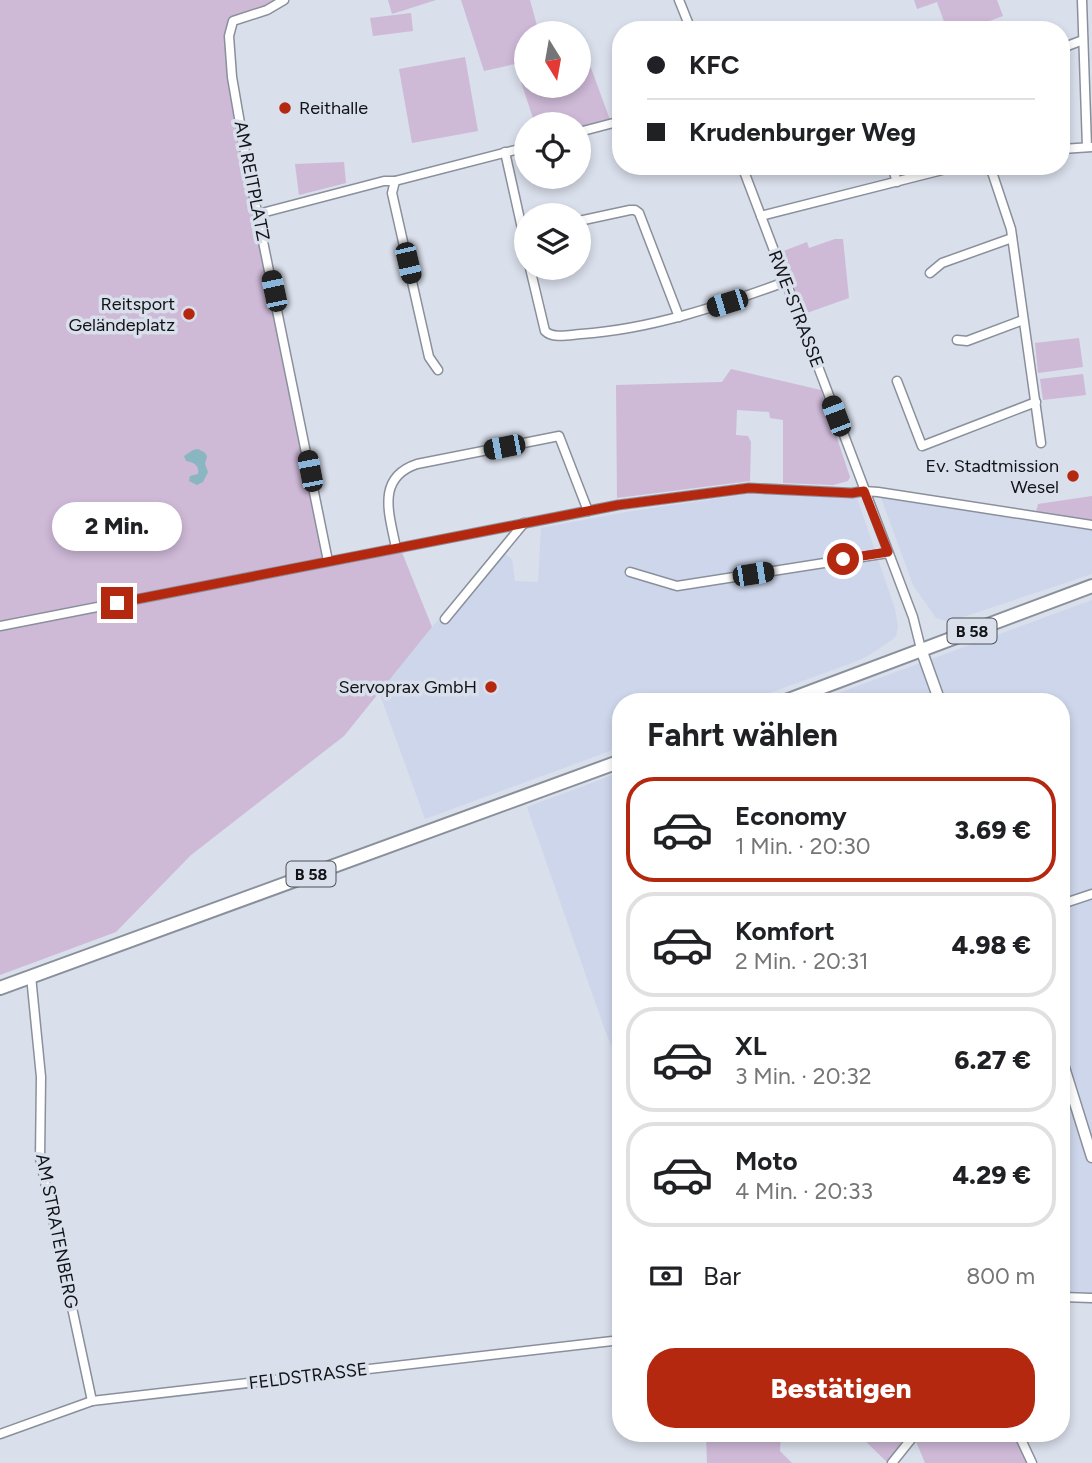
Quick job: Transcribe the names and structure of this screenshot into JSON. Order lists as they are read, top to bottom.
{
  "streets": {
    "main road": ["B 58"],
    "street": [
      "AM REITPLATZ",
      "RWE-STRASSE",
      "AM STRATENBERG",
      "FELDSTRASSE"
    ]
  },
  "crossings": [
    ["RWE-STRASSE", "B 58"],
    ["B 58", "AM STRATENBERG"],
    ["AM STRATENBERG", "FELDSTRASSE"]
  ],
  "places": [
    "Reithalle",
    "Reitsport Geländeplatz",
    "Ev. Stadtmission Wesel",
    "Servoprax GmbH"
  ],
  "north": "bottom",
  "page": {
    "banner": ["KFC", "Krudenburger Weg"],
    "bubble": "2 Min.",
    "heading": "Fahrt wählen",
    "list": [
      {
        "name": "Economy",
        "note": "1 Min. · 20:30",
        "value": "3.69 €"
      },
      {
        "name": "Komfort",
        "note": "2 Min. · 20:31",
        "value": "4.98 €"
      },
      {
        "name": "XL",
        "note": "3 Min. · 20:32",
        "value": "6.27 €"
      },
      {
        "name": "Moto",
        "note": "4 Min. · 20:33",
        "value": "4.29 €"
      }
    ],
    "pay": ["Bar", "800 m"],
    "buttons": "Bestätigen"
  }
}
